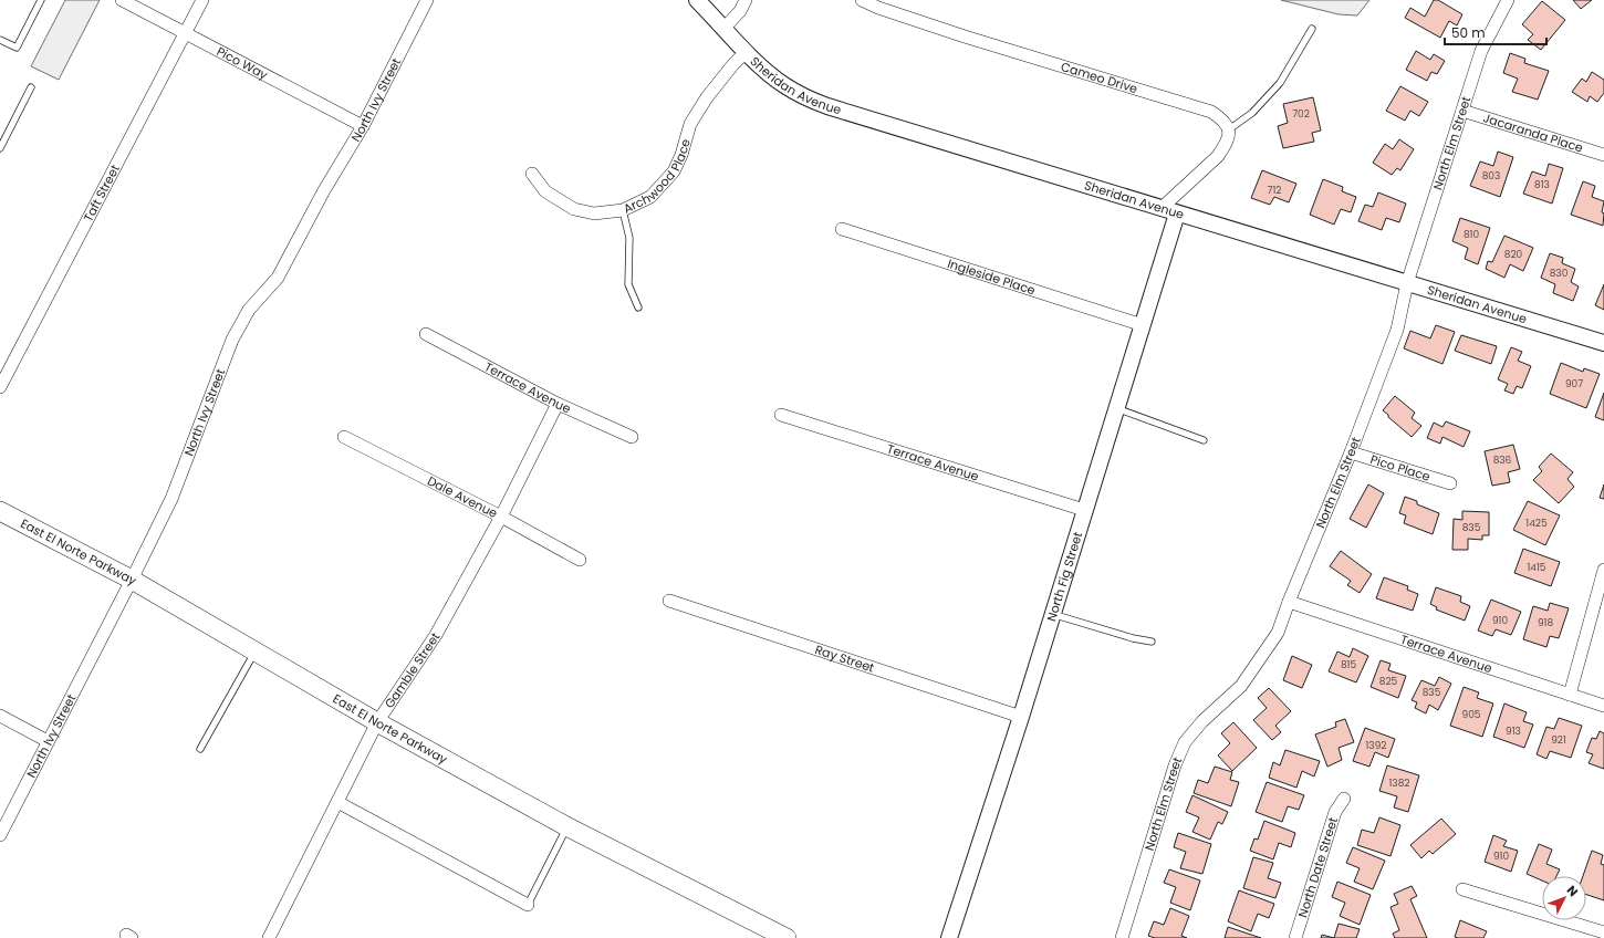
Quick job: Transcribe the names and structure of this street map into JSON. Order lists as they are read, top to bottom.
{
  "streets": {
    "main road": ["East El Norte Parkway"],
    "street": [
      "Pico Way",
      "Cameo Drive",
      "Sheridan Avenue",
      "North Ivy Street",
      "Jacaranda Place",
      "North Elm Street",
      "Archwood Place",
      "Taft Street",
      "Ingleside Place",
      "Terrace Avenue",
      "Pico Place",
      "Dale Avenue",
      "North Fig Street",
      "Ray Street",
      "Gamble Street",
      "North Date Street"
    ]
  },
  "crossings": [
    ["Pico Way", "North Ivy Street"],
    ["Pico Way", "Taft Street"],
    ["Sheridan Avenue", "North Elm Street"],
    ["Sheridan Avenue", "Archwood Place"],
    ["Sheridan Avenue", "North Fig Street"],
    ["North Ivy Street", "East El Norte Parkway"],
    ["Jacaranda Place", "North Elm Street"],
    ["North Elm Street", "Terrace Avenue"],
    ["North Elm Street", "Pico Place"],
    ["Ingleside Place", "North Fig Street"],
    ["Terrace Avenue", "North Fig Street"],
    ["Terrace Avenue", "Gamble Street"],
    ["Dale Avenue", "Gamble Street"],
    ["East El Norte Parkway", "Gamble Street"],
    ["North Fig Street", "Ray Street"]
  ],
  "house_numbers": [
    "702",
    "803",
    "813",
    "712",
    "810",
    "820",
    "830",
    "907",
    "836",
    "1425",
    "835",
    "1415",
    "910",
    "918",
    "815",
    "825",
    "835",
    "905",
    "913",
    "921",
    "1392",
    "1382",
    "910"
  ],
  "scale_bar": "50 m",
  "north": "top right"
}
